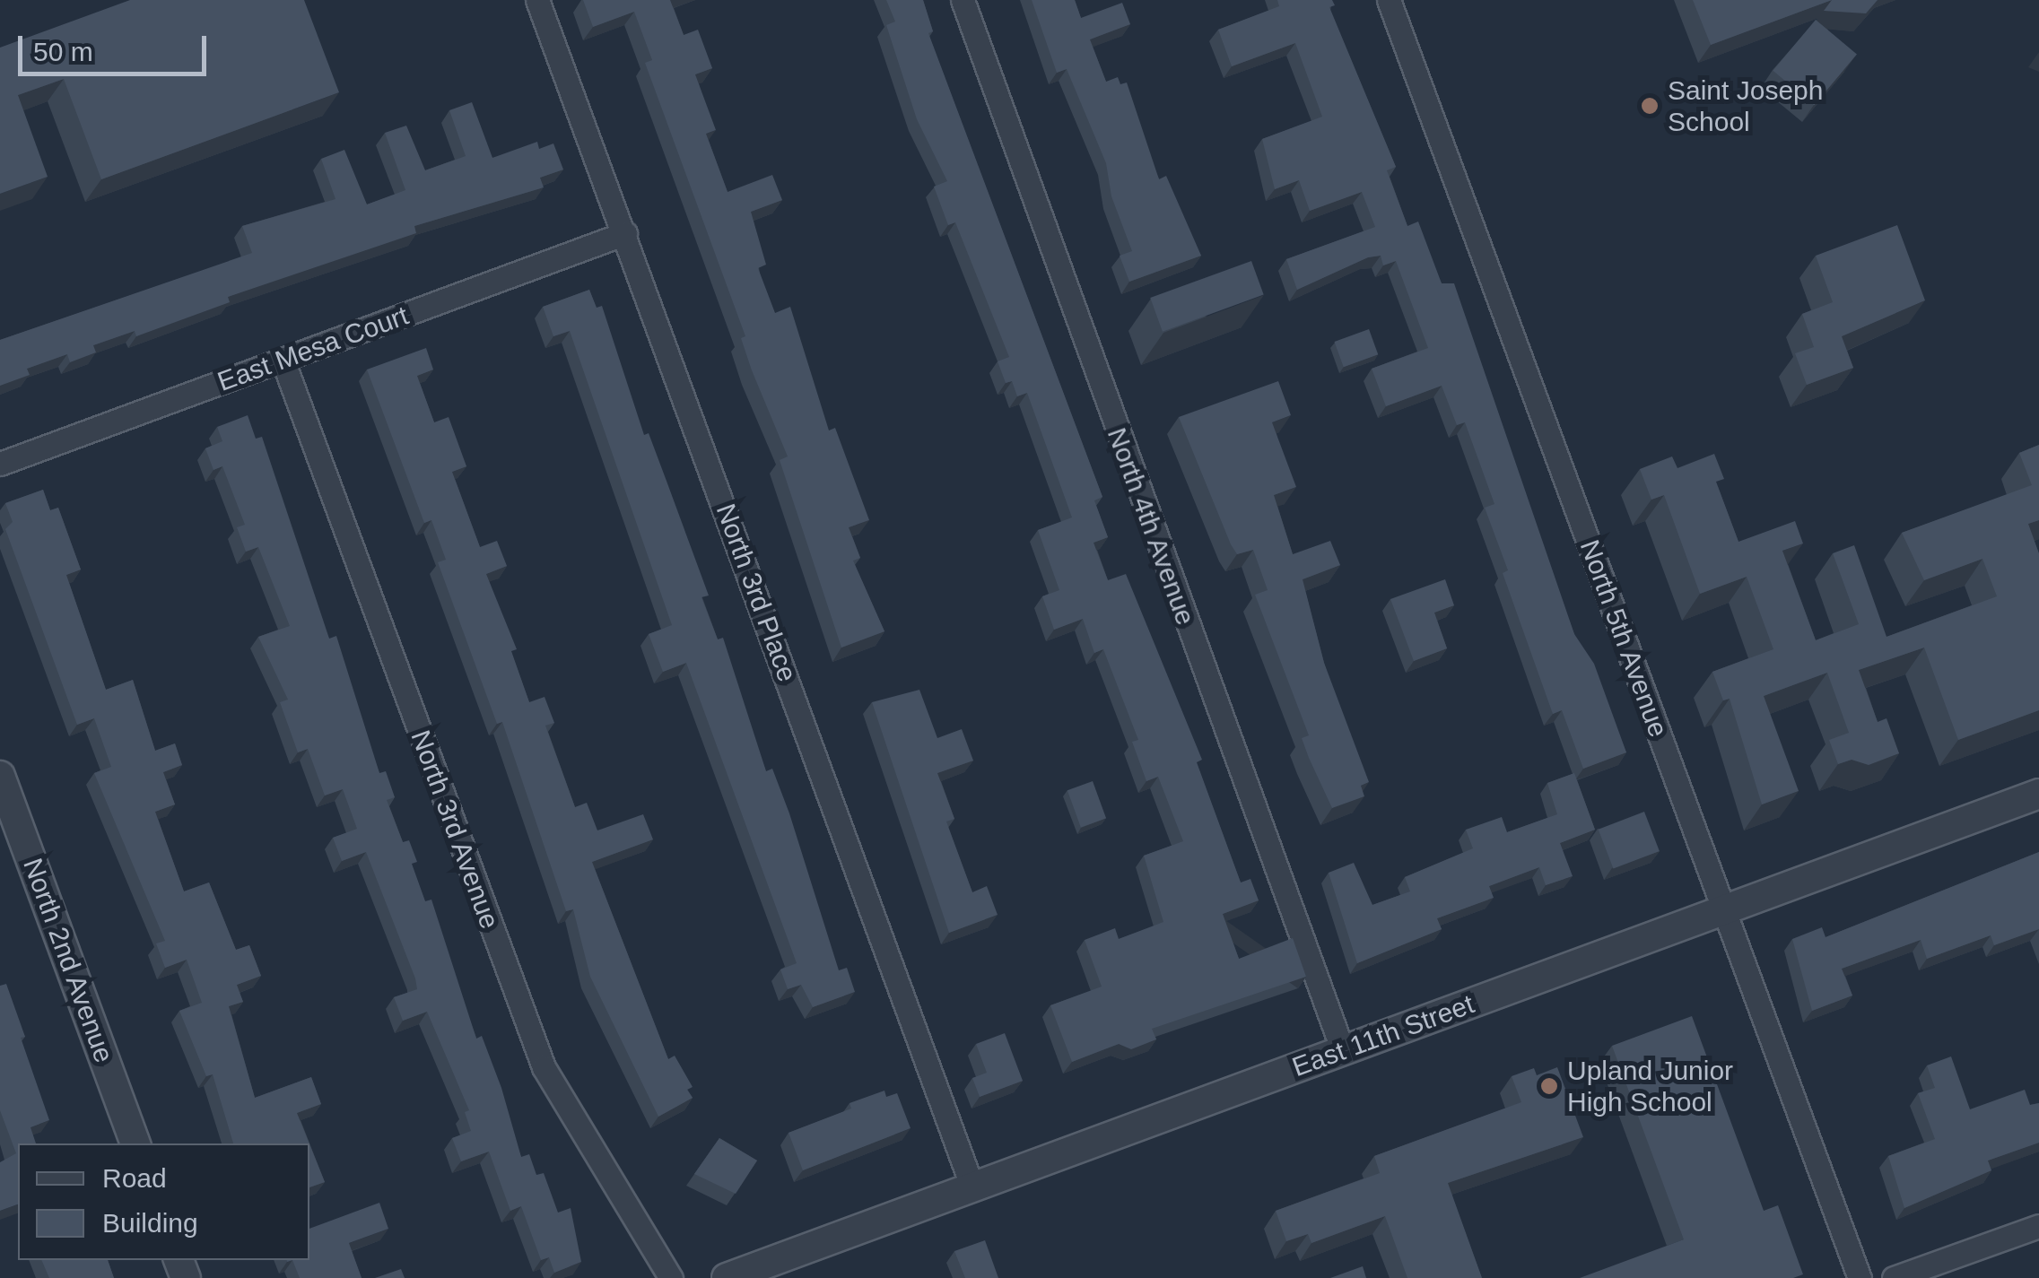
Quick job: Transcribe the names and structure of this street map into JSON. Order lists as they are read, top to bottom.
{
  "streets": {
    "street": [
      "East Mesa Court",
      "North 4th Avenue",
      "North 3rd Place",
      "North 5th Avenue",
      "North 3rd Avenue",
      "North 2nd Avenue",
      "East 11th Street"
    ]
  },
  "crossings": [
    ["East Mesa Court", "North 3rd Place"],
    ["East Mesa Court", "North 3rd Avenue"],
    ["North 4th Avenue", "East 11th Street"],
    ["North 3rd Place", "East 11th Street"],
    ["North 5th Avenue", "East 11th Street"]
  ],
  "places": ["Saint Joseph School", "Upland Junior High School"],
  "legend": ["Road", "Building"],
  "scale_bar": "50 m"
}
